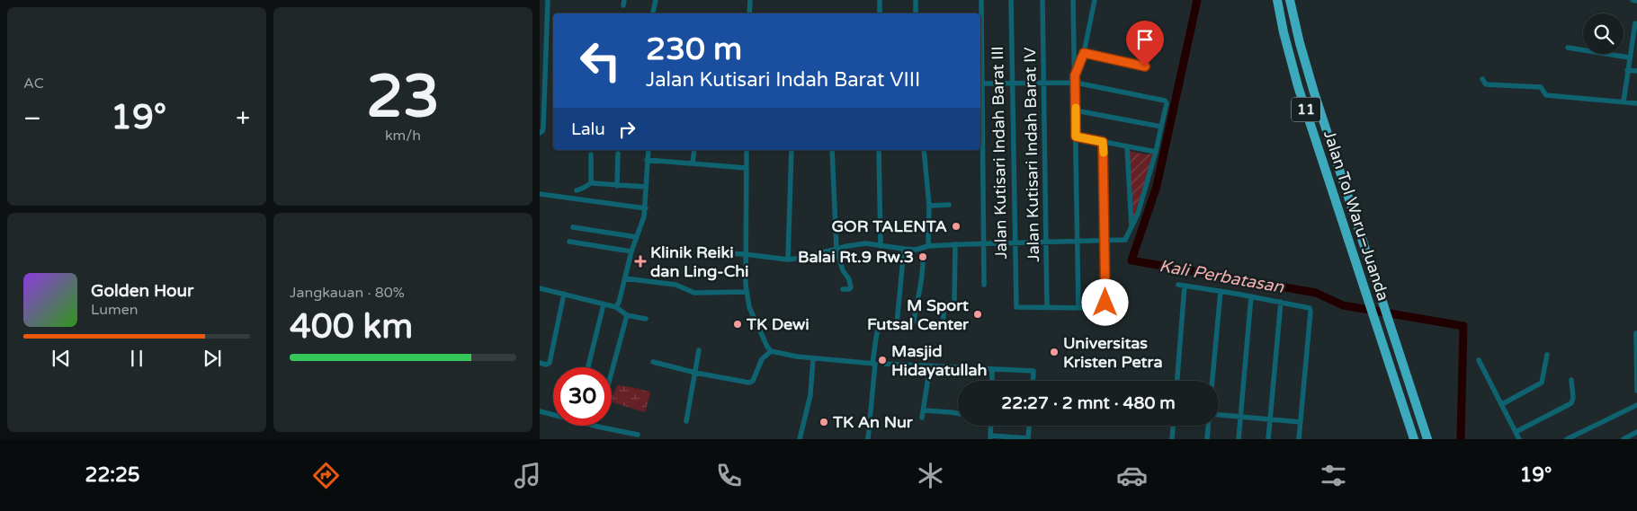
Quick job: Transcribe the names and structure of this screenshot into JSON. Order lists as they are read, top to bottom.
{
  "streets": {
    "highway": ["11", "Jalan Tol Waru–Juanda"],
    "street": ["Jalan Kutisari Indah Barat III", "Jalan Kutisari Indah Barat IV"]
  },
  "crossings": [
    ["Jalan Kutisari Indah Barat III", "Jalan Kutisari Indah Barat IV"]
  ],
  "water": ["Kali Perbatasan"],
  "places": {
    "other": [
      "GOR TALENTA",
      "Balai Rt.9 Rw.3",
      "M Sport Futsal Center",
      "TK Dewi",
      "Universitas Kristen Petra",
      "Masjid Hidayatullah",
      "TK An Nur"
    ],
    "health": ["Klinik Reiki dan Ling-Chi"]
  },
  "page": {
    "tile": [
      "AC",
      ["23", "km/h"],
      ["Jangkauan · 80%", "400 km"]
    ],
    "turn": ["230 m", "Jalan Kutisari Indah Barat VIII"],
    "heat": ["−", "19°", "+"],
    "then": "Lalu",
    "song": ["Golden Hour", "Lumen"],
    "limit": "30",
    "trip": "22:27 · 2 mnt · 480 m",
    "tabs": ["22:25", "19°"]
  }
}
